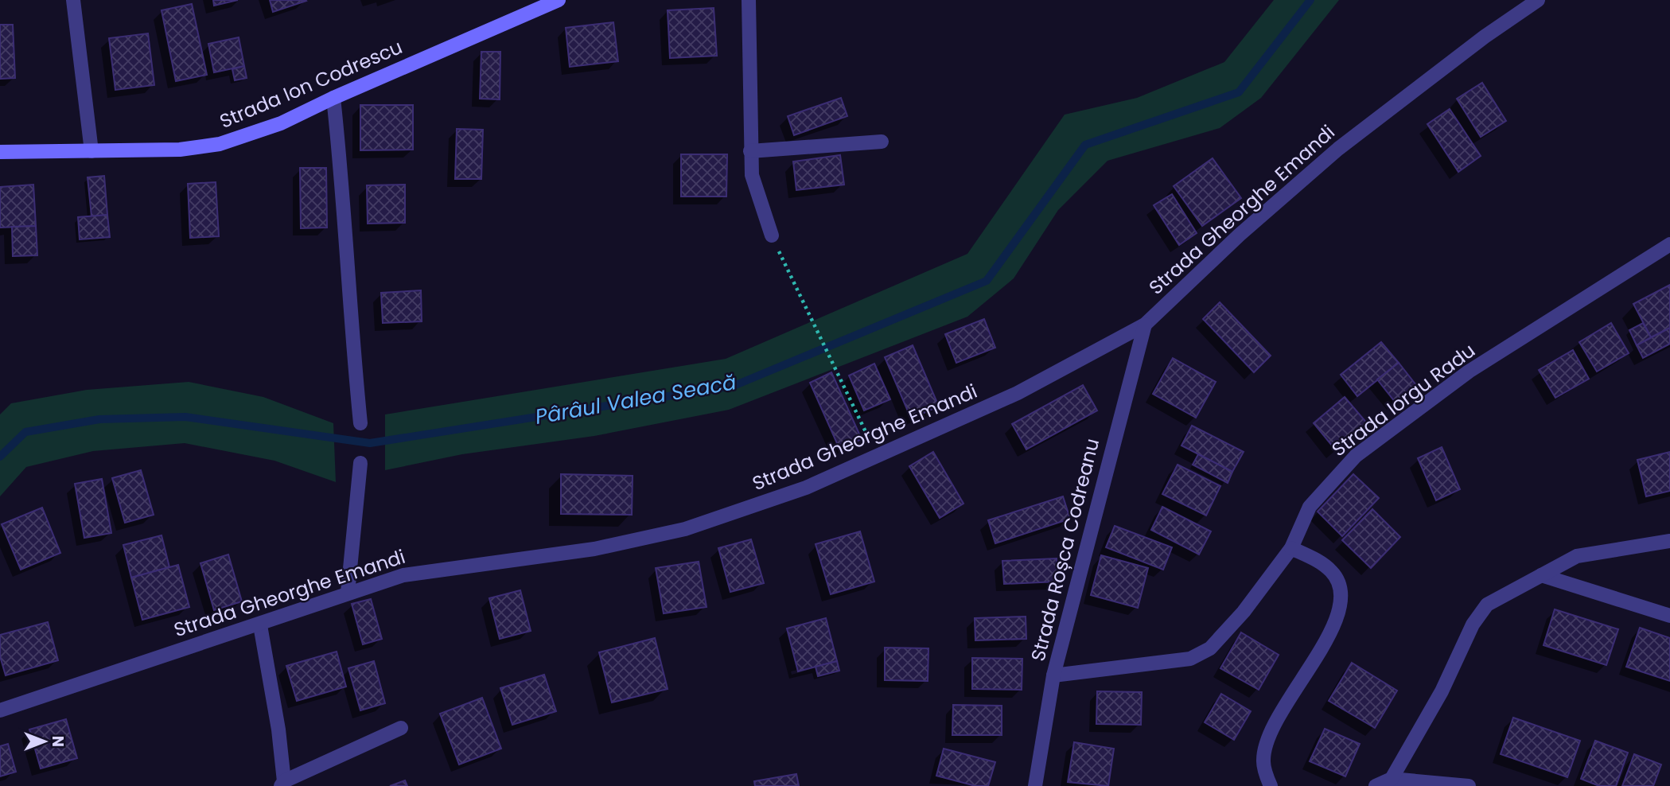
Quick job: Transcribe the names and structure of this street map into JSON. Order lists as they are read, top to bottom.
{
  "streets": {
    "main road": ["Strada Ion Codrescu"],
    "street": ["Strada Gheorghe Emandi", "Strada Iorgu Radu", "Strada Roșca Codreanu"]
  },
  "crossings": [
    ["Strada Gheorghe Emandi", "Strada Roșca Codreanu"],
    ["Strada Iorgu Radu", "Strada Roșca Codreanu"]
  ],
  "water": ["Pârâul Valea Seacă"],
  "north": "right"
}
